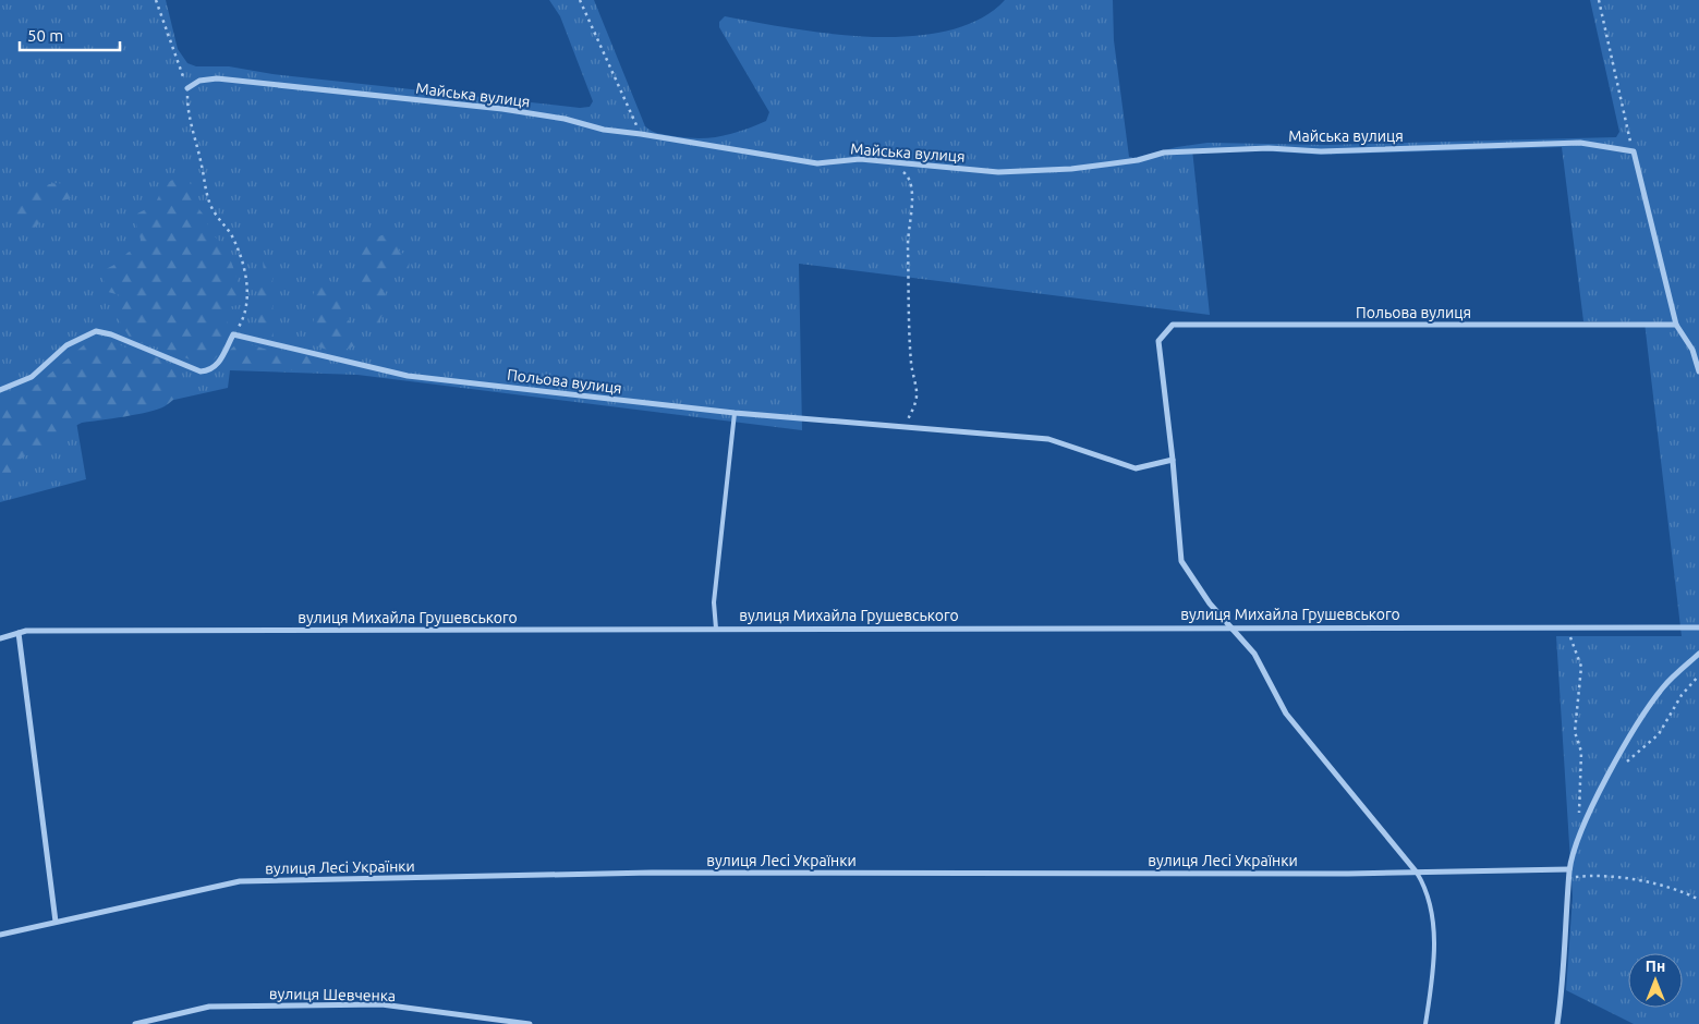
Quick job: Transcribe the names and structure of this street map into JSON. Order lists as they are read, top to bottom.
{
  "streets": {
    "street": [
      "Майська вулиця",
      "Польова вулиця",
      "вулиця Михайла Грушевського",
      "вулиця Лесі Українки",
      "вулиця Шевченка"
    ]
  },
  "scale_bar": "50 m",
  "north": "top"
}
